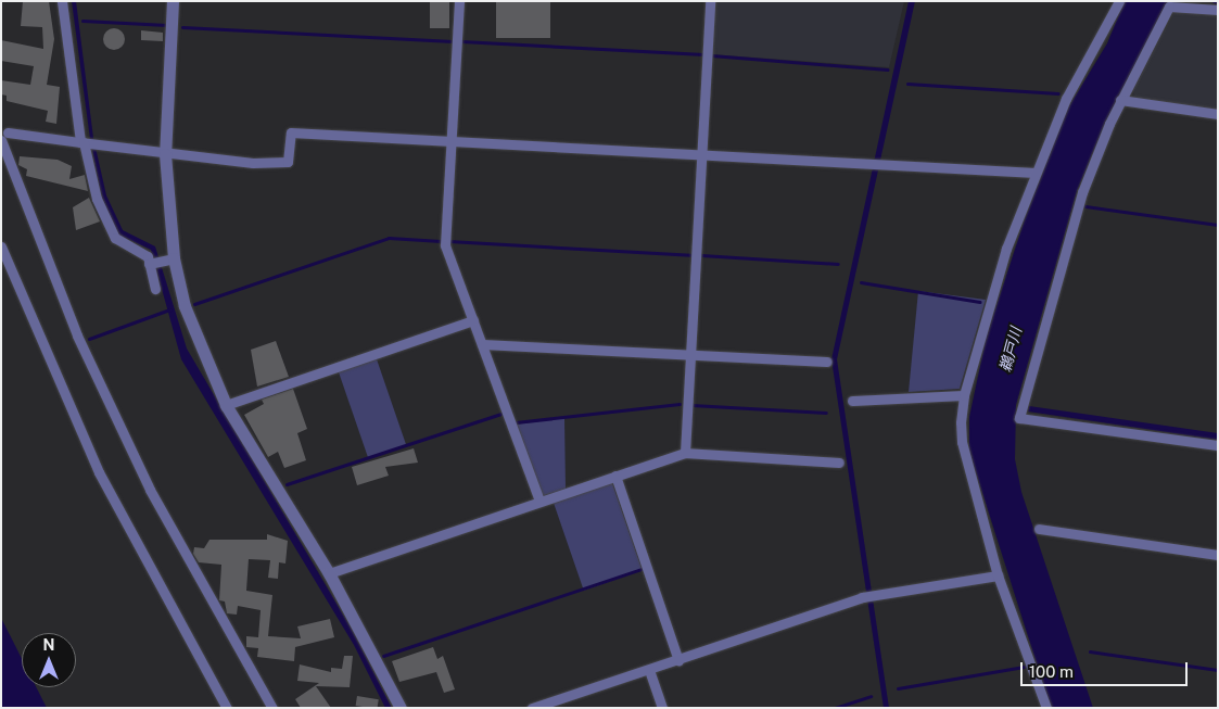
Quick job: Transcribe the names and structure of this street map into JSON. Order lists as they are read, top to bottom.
{
  "water": ["鵜戸川"],
  "scale_bar": "100 m",
  "north": "top"
}
